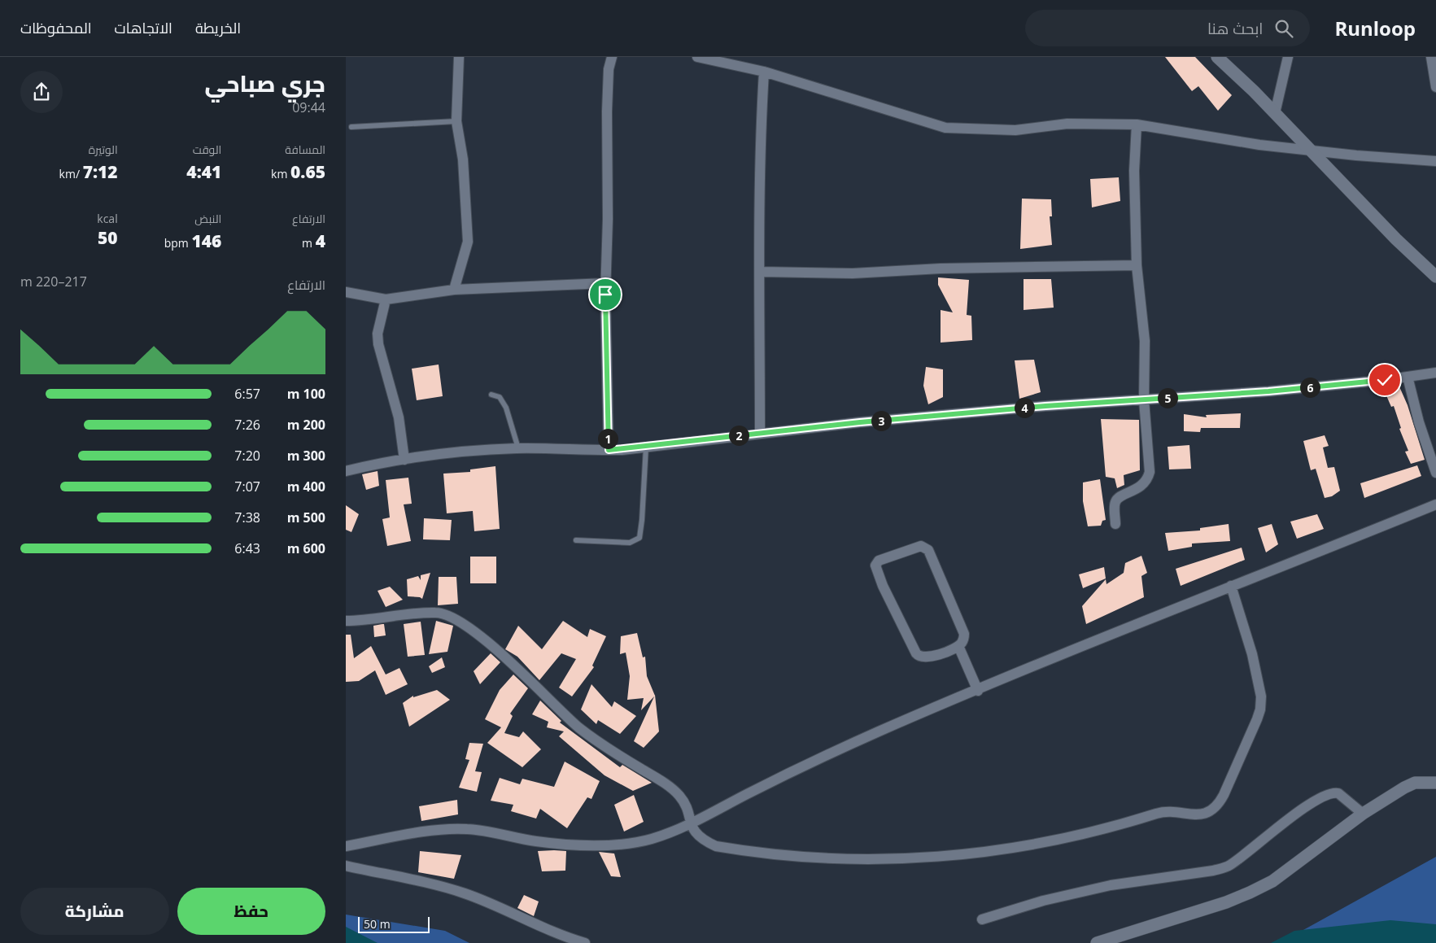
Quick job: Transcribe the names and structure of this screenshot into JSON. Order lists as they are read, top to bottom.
{
  "scale_bar": "50 m",
  "page": {
    "header": "Runloop",
    "search": "ابحث هنا",
    "nav": ["الخريطة", "الاتجاهات", "المحفوظات"],
    "heading": ["جري صباحي", "09:44"],
    "stats": [
      ["المسافة", "0.65 km"],
      ["الوقت", "4:41"],
      ["الوتيرة", "7:12 /km"],
      ["الارتفاع", "4 m"],
      ["النبض", "146 bpm"],
      ["kcal", "50"]
    ],
    "chart": ["الارتفاع", "217–220 m"],
    "pins": [
      "6",
      "5",
      "4",
      "3",
      "2",
      "1"
    ],
    "list": [
      {
        "name": "100 m",
        "note": "6:57"
      },
      {
        "name": "200 m",
        "note": "7:26"
      },
      {
        "name": "300 m",
        "note": "7:20"
      },
      {
        "name": "400 m",
        "note": "7:07"
      },
      {
        "name": "500 m",
        "note": "7:38"
      },
      {
        "name": "600 m",
        "note": "6:43"
      }
    ],
    "buttons": ["حفظ", "مشاركة"],
    "scale": "50 m"
  }
}
